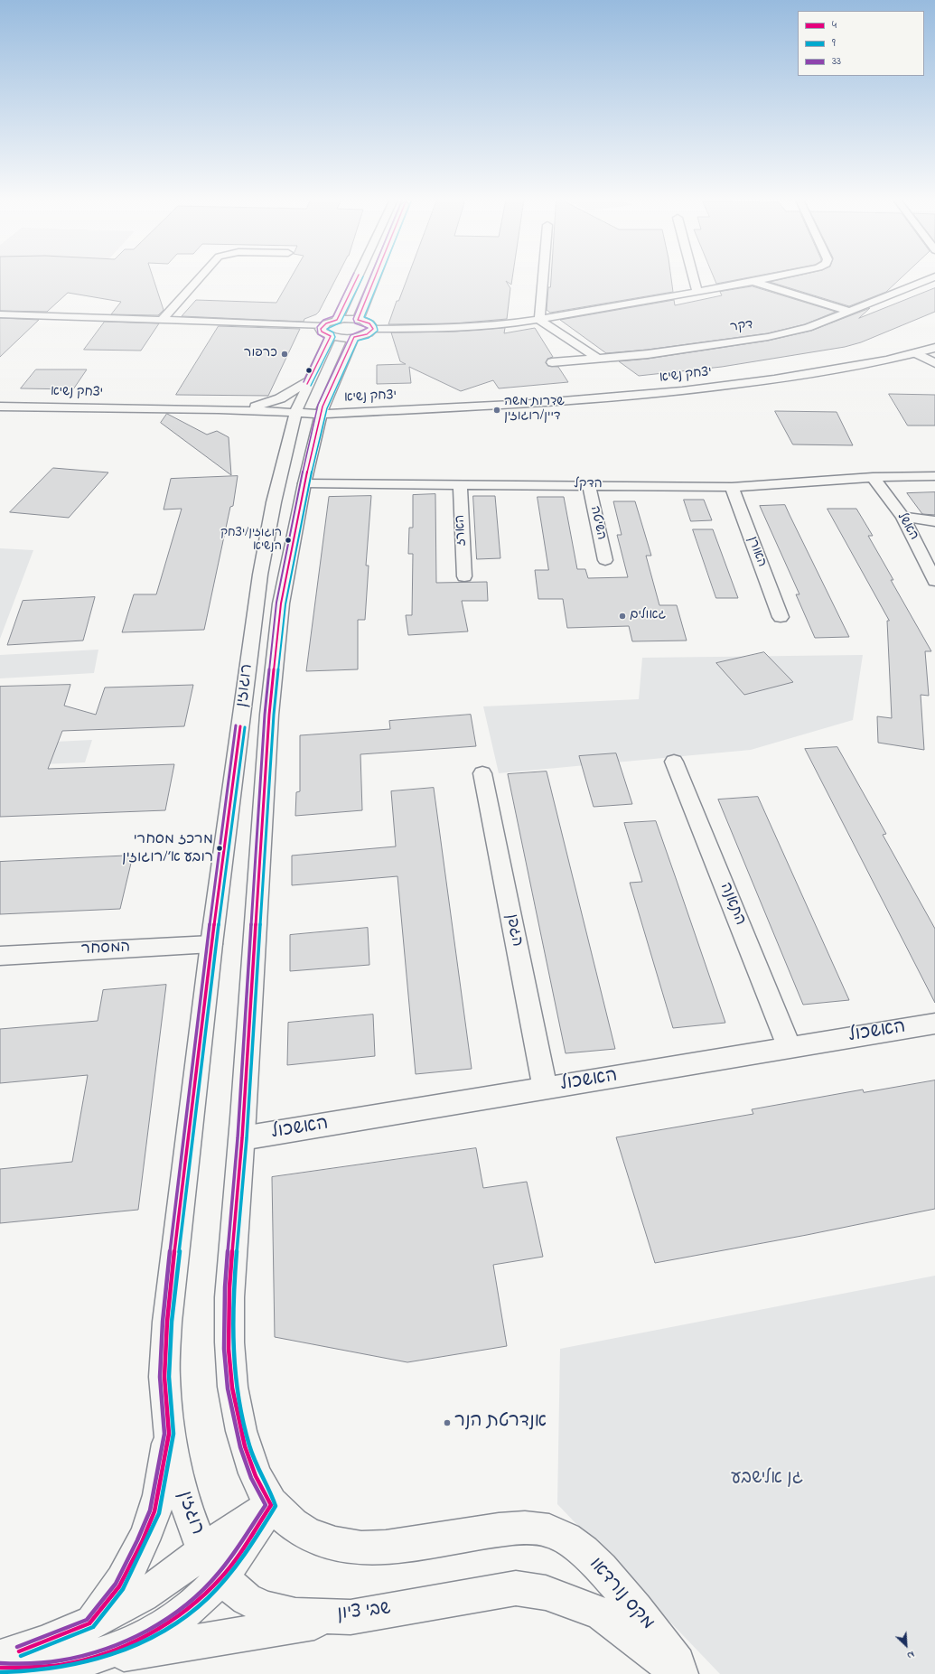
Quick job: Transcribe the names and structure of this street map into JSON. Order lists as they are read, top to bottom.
{
  "streets": {
    "street": [
      "דקר",
      "יצחק נשיא",
      "הדקל",
      "השיטה",
      "האשל",
      "הארז",
      "האורן",
      "רוגוזין",
      "התאנה",
      "הגפן",
      "המסחר",
      "האשכול",
      "רוגזין",
      "מקס נורדאו",
      "שבי ציון"
    ]
  },
  "crossings": [
    ["יצחק נשיא", "רוגוזין"],
    ["הדקל", "השיטה"],
    ["הדקל", "האשל"],
    ["הדקל", "הארז"],
    ["הדקל", "האורן"],
    ["הדקל", "רוגוזין"],
    ["רוגוזין", "המסחר"],
    ["רוגוזין", "האשכול"],
    ["רוגוזין", "רוגזין"],
    ["רוגוזין", "מקס נורדאו"],
    ["התאנה", "האשכול"],
    ["הגפן", "האשכול"],
    ["רוגזין", "שבי ציון"],
    ["מקס נורדאו", "שבי ציון"]
  ],
  "parks": ["גן אלישבע"],
  "places": [
    "כרפור",
    "שדרות משה דיין/רוגוזין",
    "רוגוזין/יצחק הנשיא",
    "גאולים",
    "מרכז מסחרי רובע א׳/רוגוזין",
    "אנדרטת הנר"
  ],
  "lines": ["transit line 4", "transit line 9", "transit line 33"],
  "legend": ["4", "9", "33"],
  "north": "bottom right"
}
